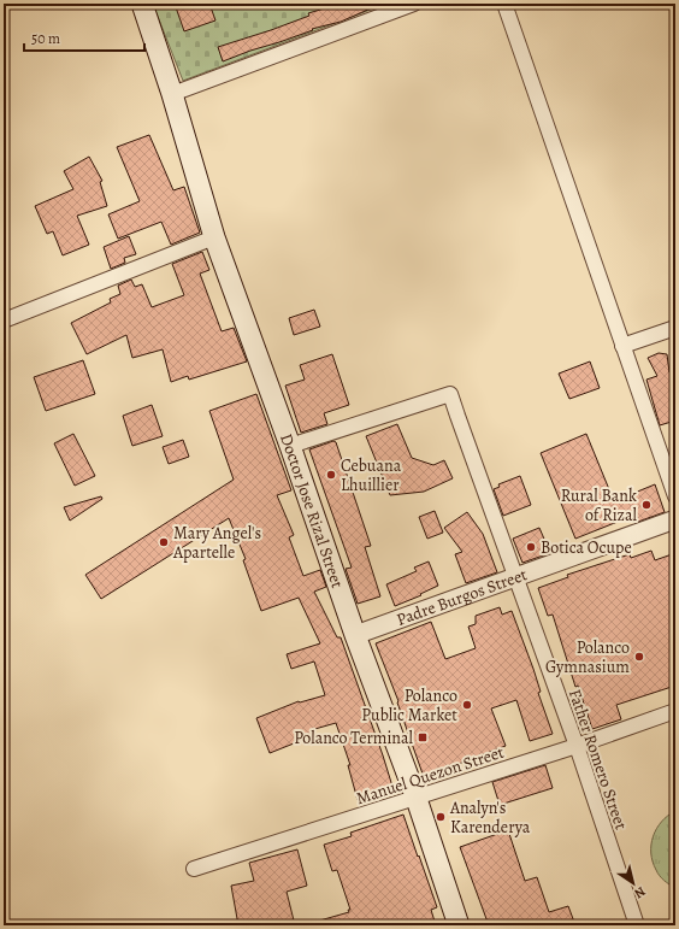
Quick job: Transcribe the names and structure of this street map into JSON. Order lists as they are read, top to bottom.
{
  "streets": {
    "main road": ["Doctor Jose Rizal Street"],
    "street": ["Padre Burgos Street", "Father Romero Street", "Manuel Quezon Street"]
  },
  "crossings": [
    ["Doctor Jose Rizal Street", "Padre Burgos Street"],
    ["Doctor Jose Rizal Street", "Father Romero Street"],
    ["Doctor Jose Rizal Street", "Manuel Quezon Street"],
    ["Padre Burgos Street", "Father Romero Street"],
    ["Father Romero Street", "Manuel Quezon Street"]
  ],
  "places": {
    "other": [
      "Cebuana Lhuillier",
      "Rural Bank of Rizal",
      "Mary Angel's Apartelle",
      "Botica Ocupe",
      "Polanco Gymnasium",
      "Polanco Public Market",
      "Analyn's Karenderya"
    ],
    "transit": ["Polanco Terminal"]
  },
  "scale_bar": "50 m",
  "north": "bottom right"
}
